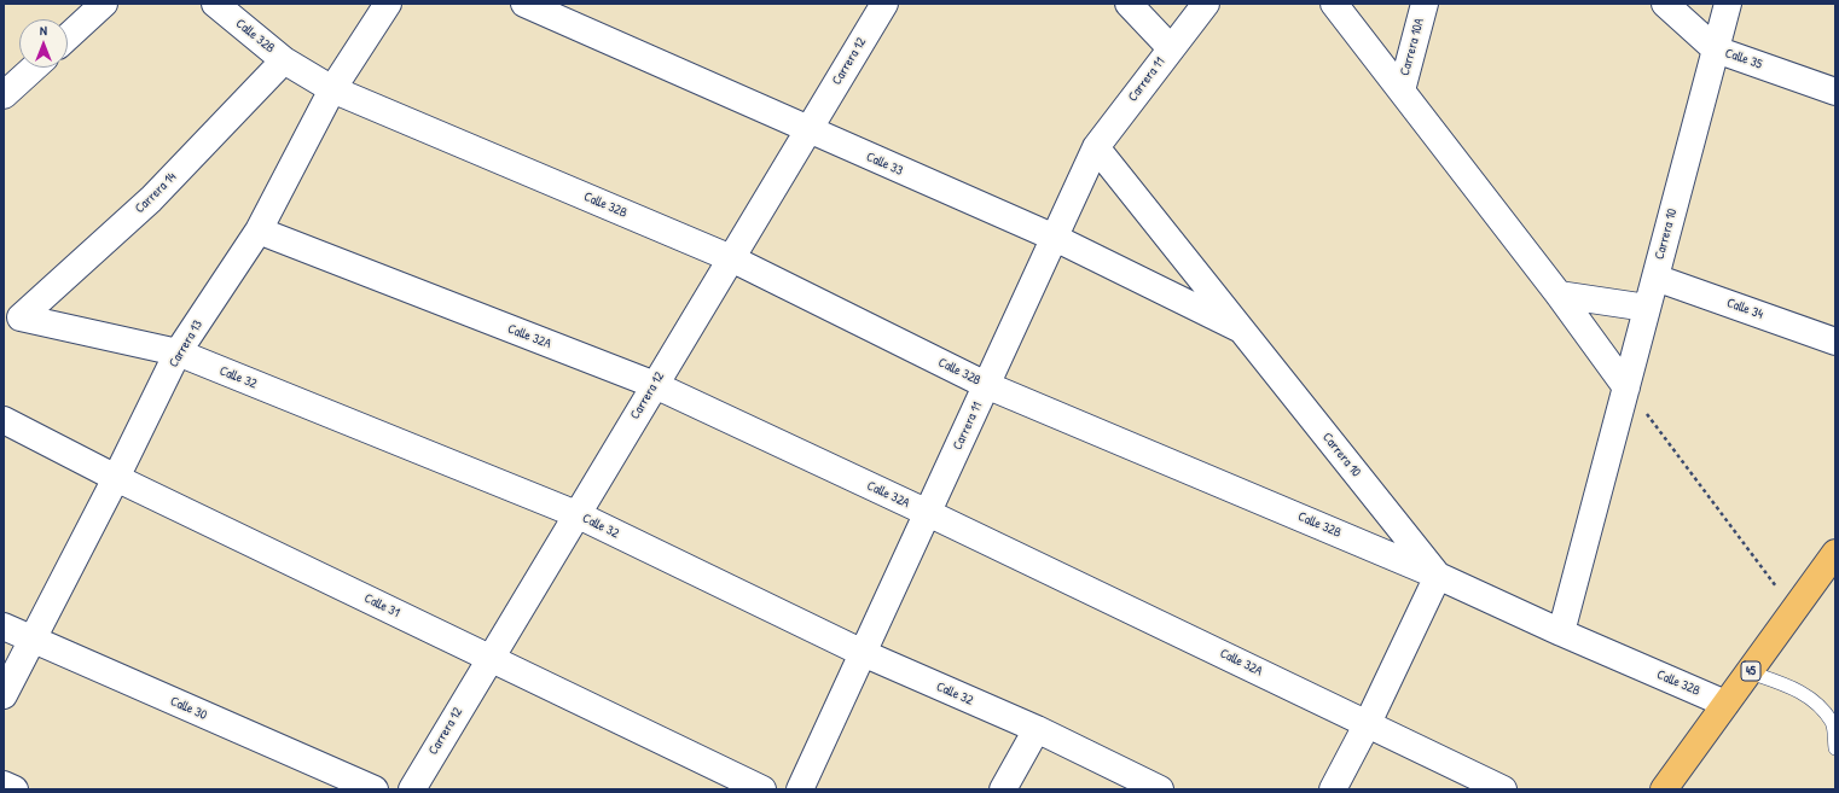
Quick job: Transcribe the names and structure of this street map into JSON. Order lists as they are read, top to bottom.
{
  "streets": {
    "highway": ["45"],
    "street": [
      "Calle 32B",
      "Carrera 10A",
      "Calle 35",
      "Carrera 12",
      "Carrera 11",
      "Calle 33",
      "Carrera 14",
      "Carrera 10",
      "Calle 34",
      "Calle 32A",
      "Carrera 13",
      "Calle 32",
      "Calle 31",
      "Calle 30"
    ]
  },
  "crossings": [
    ["Calle 32B", "Carrera 12"],
    ["Calle 32B", "Carrera 11"],
    ["Calle 32B", "Carrera 14"],
    ["Calle 32B", "Carrera 10"],
    ["Calle 32B", "Carrera 13"],
    ["Calle 32B", "45"],
    ["Calle 35", "Carrera 10"],
    ["Carrera 12", "Calle 33"],
    ["Carrera 12", "Calle 32A"],
    ["Carrera 12", "Calle 32"],
    ["Carrera 12", "Calle 31"],
    ["Carrera 11", "Calle 33"],
    ["Carrera 11", "Carrera 10"],
    ["Carrera 11", "Calle 32A"],
    ["Carrera 11", "Calle 32"],
    ["Calle 33", "Carrera 10"],
    ["Carrera 14", "Calle 32"],
    ["Carrera 10", "Calle 34"],
    ["Calle 32A", "Carrera 13"],
    ["Carrera 13", "Calle 32"],
    ["Carrera 13", "Calle 31"],
    ["Carrera 13", "Calle 30"]
  ],
  "north": "top"
}
